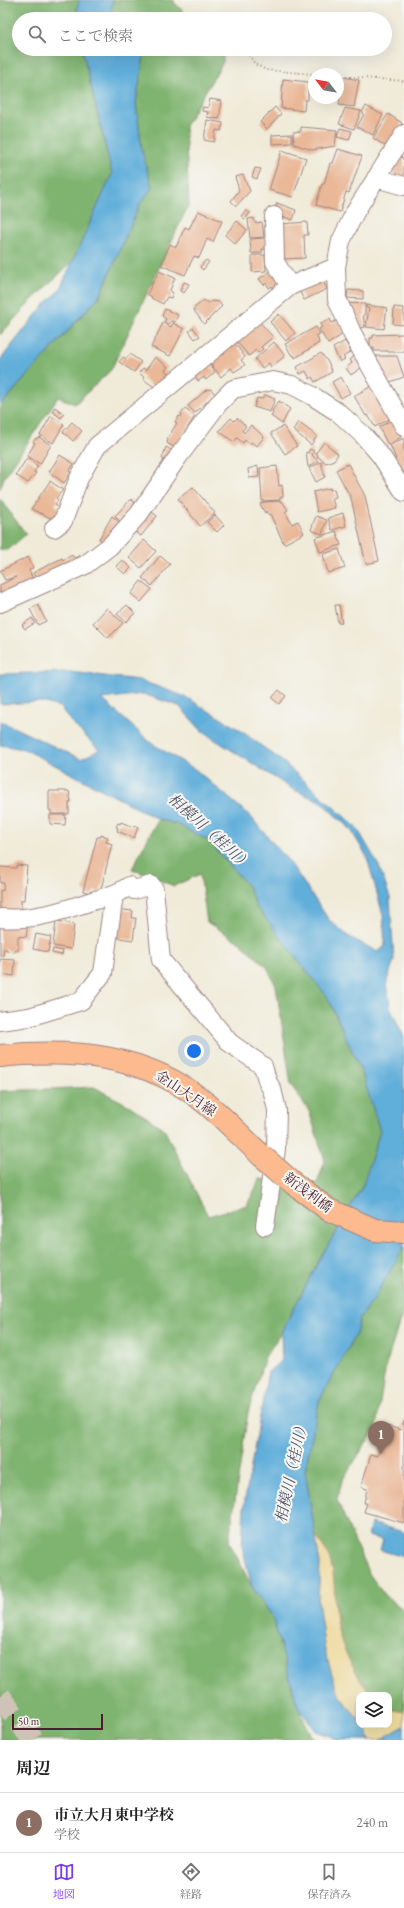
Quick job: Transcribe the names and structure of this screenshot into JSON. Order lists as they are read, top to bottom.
{
  "streets": {
    "main road": ["金山大月線", "新浅利橋"]
  },
  "crossings": [
    ["金山大月線", "新浅利橋"]
  ],
  "water": ["相模川（桂川）"],
  "scale_bar": "50 m",
  "north": "top left",
  "page": {
    "search": "ここで検索",
    "pins": "1",
    "scale": "50 m",
    "heading": "周辺",
    "list": [
      {
        "mark": "1",
        "name": "市立大月東中学校",
        "note": "学校",
        "value": "240 m"
      }
    ],
    "nav": ["地図", "経路", "保存済み"]
  }
}
